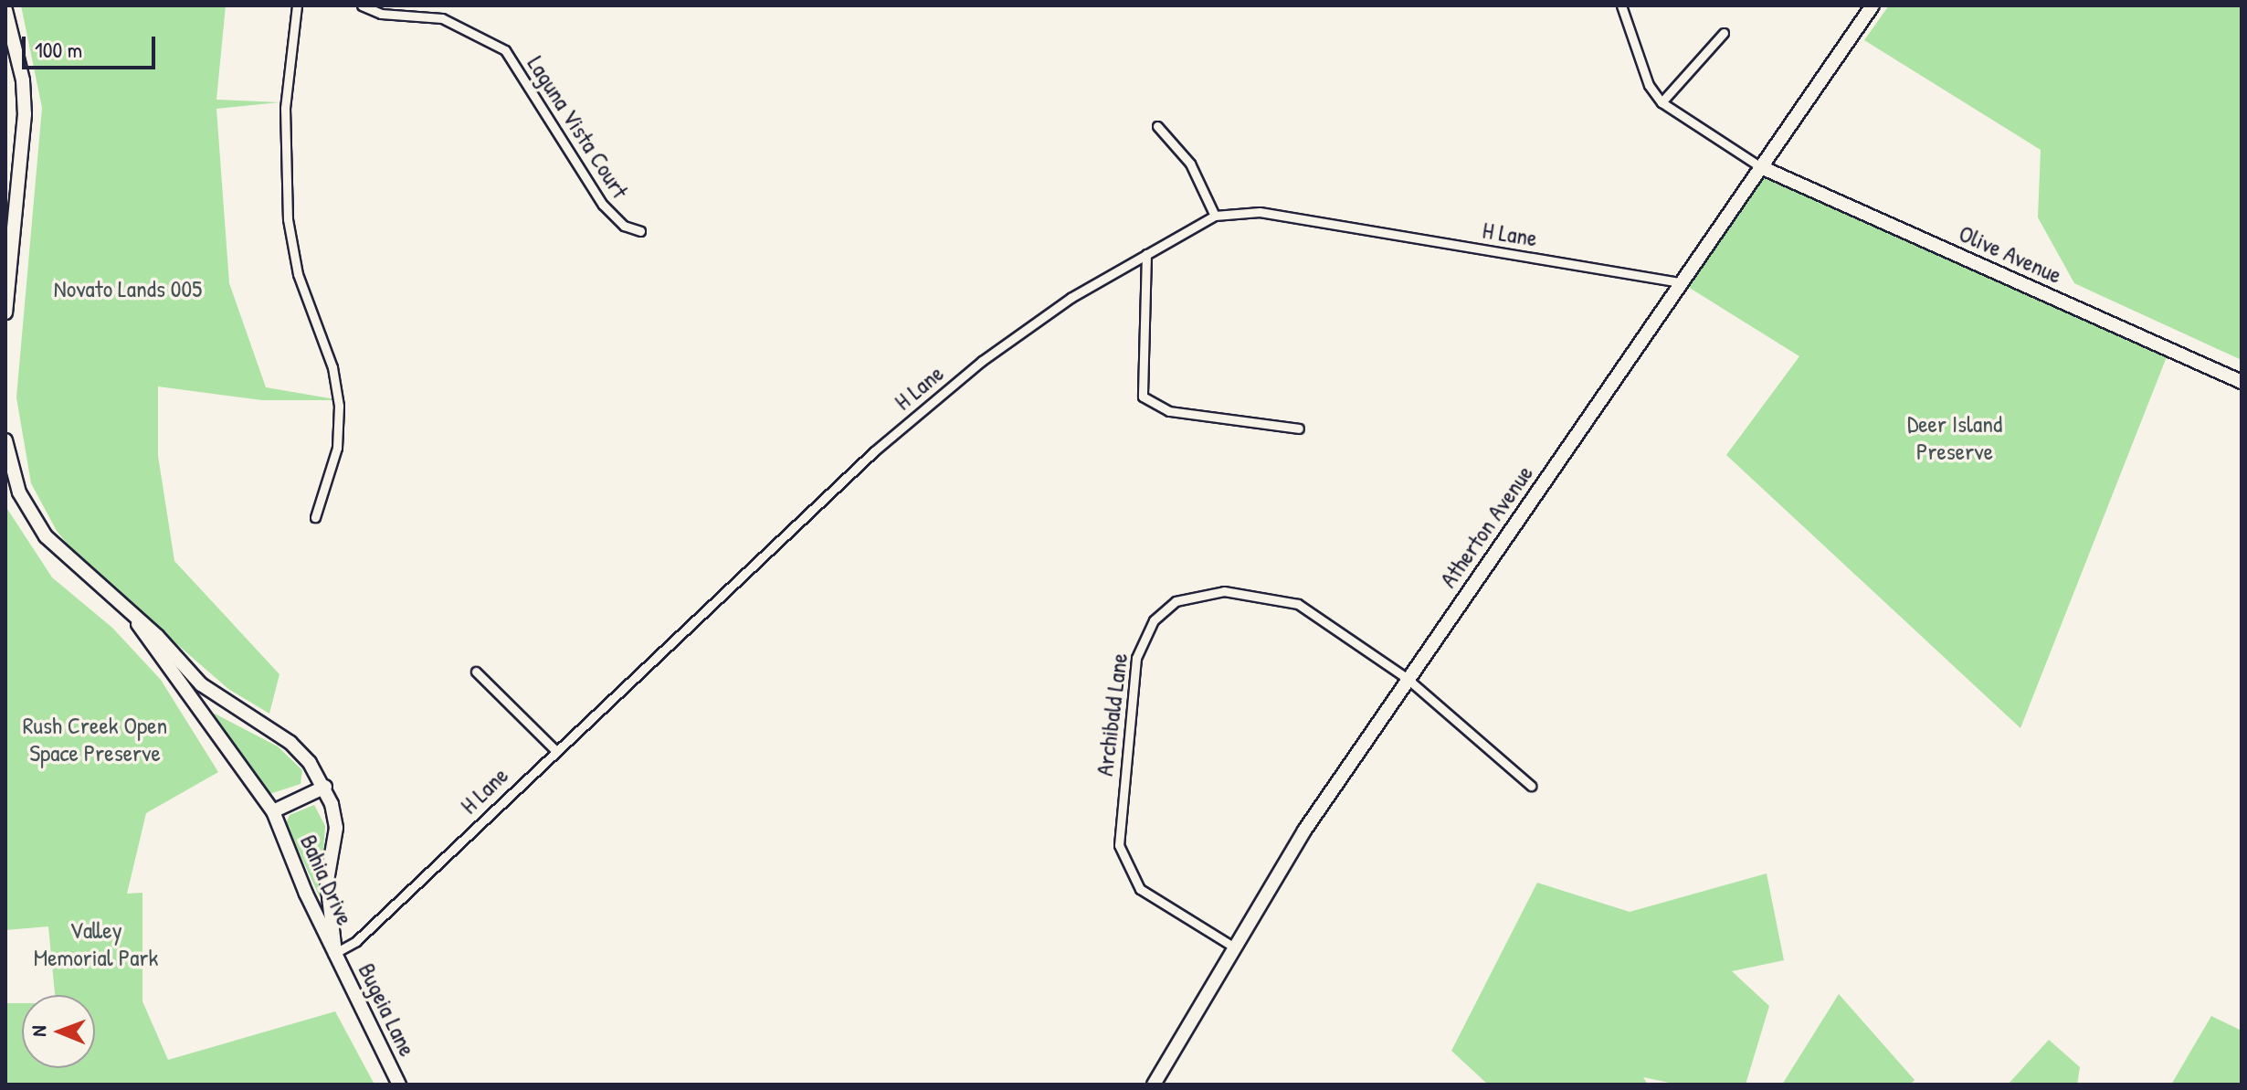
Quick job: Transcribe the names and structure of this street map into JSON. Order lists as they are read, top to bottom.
{
  "streets": {
    "street": [
      "Laguna Vista Court",
      "H Lane",
      "Olive Avenue",
      "Atherton Avenue",
      "Archibald Lane",
      "Bahia Drive",
      "Bugeia Lane"
    ]
  },
  "crossings": [
    ["H Lane", "Atherton Avenue"],
    ["H Lane", "Bahia Drive"],
    ["H Lane", "Bugeia Lane"],
    ["Olive Avenue", "Atherton Avenue"],
    ["Atherton Avenue", "Archibald Lane"],
    ["Bahia Drive", "Bugeia Lane"]
  ],
  "parks": [
    "Novato Lands 005",
    "Deer Island Preserve",
    "Rush Creek Open Space Preserve",
    "Valley Memorial Park"
  ],
  "scale_bar": "100 m",
  "north": "left"
}
